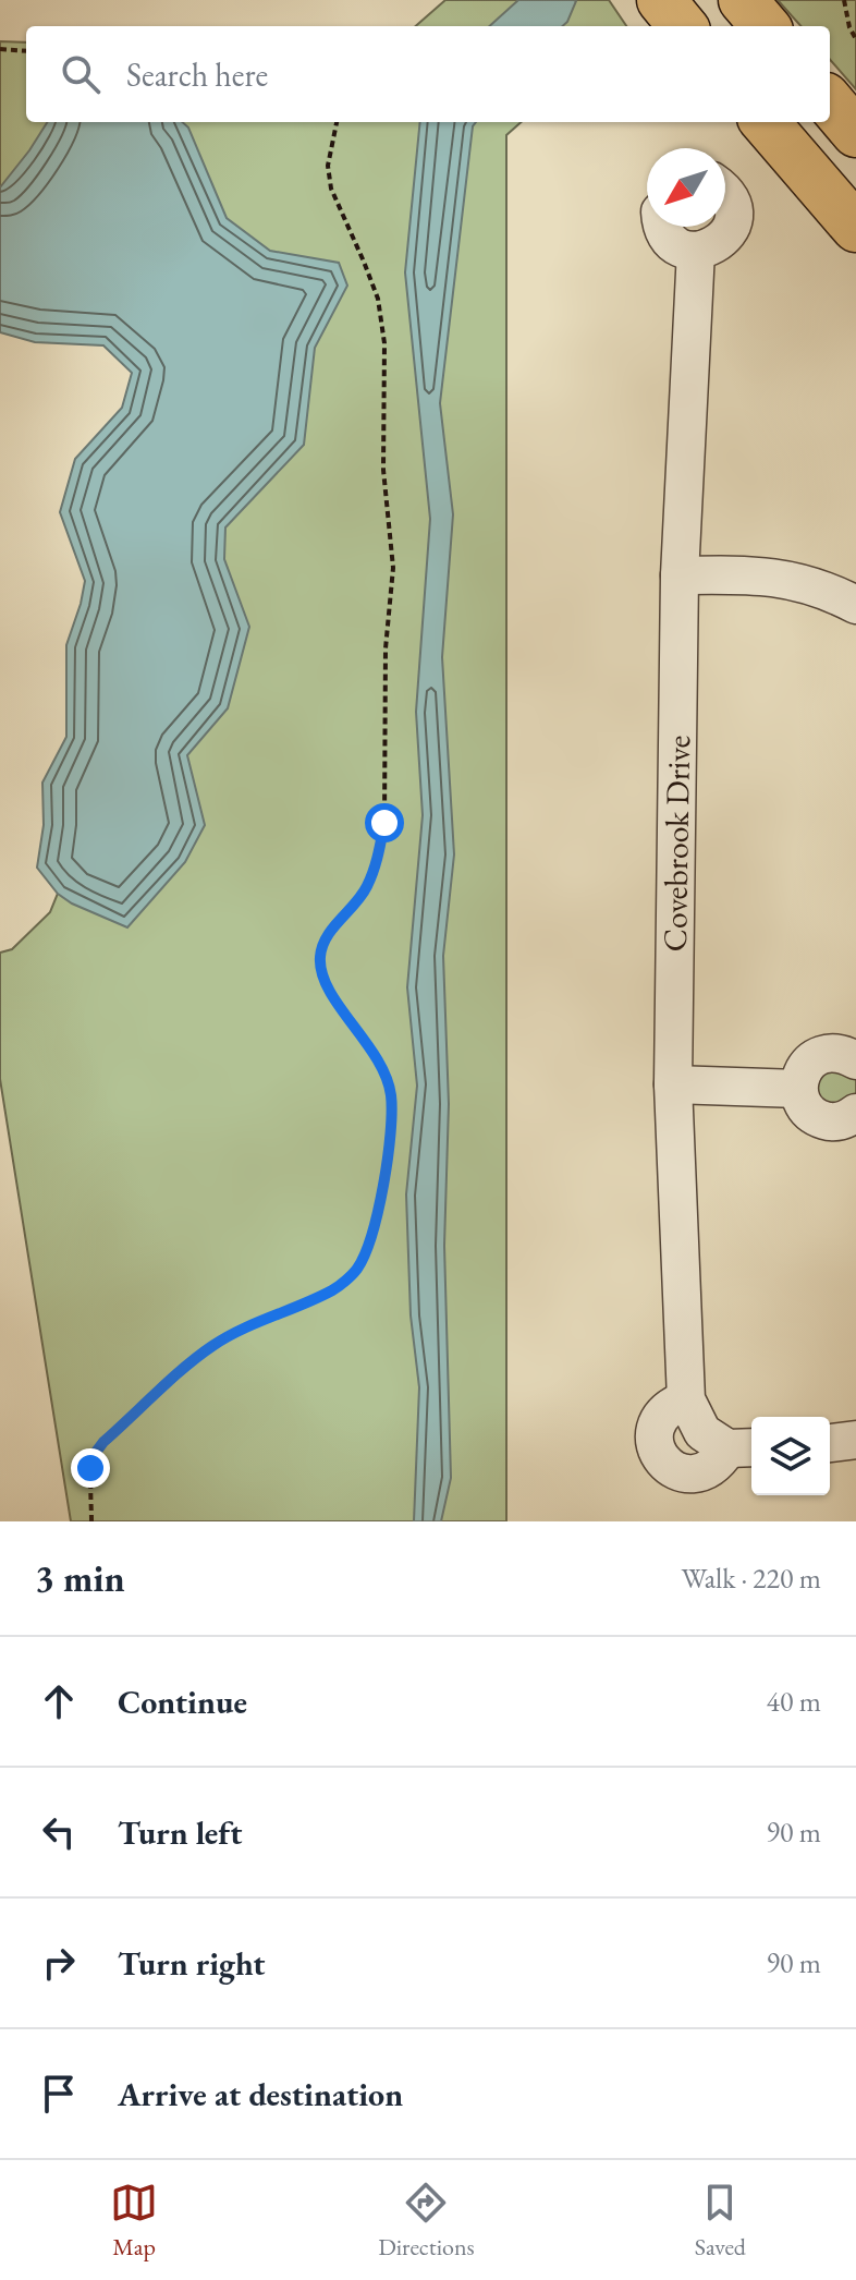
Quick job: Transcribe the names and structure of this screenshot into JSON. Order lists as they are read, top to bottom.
{
  "streets": {
    "street": ["Covebrook Drive"]
  },
  "north": "bottom left",
  "page": {
    "search": "Search here",
    "heading": ["3 min", "Walk · 220 m"],
    "list": [
      ["Continue", "40 m"],
      ["Turn left", "90 m"],
      ["Turn right", "90 m"],
      "Arrive at destination"
    ],
    "nav": ["Map", "Directions", "Saved"]
  }
}
